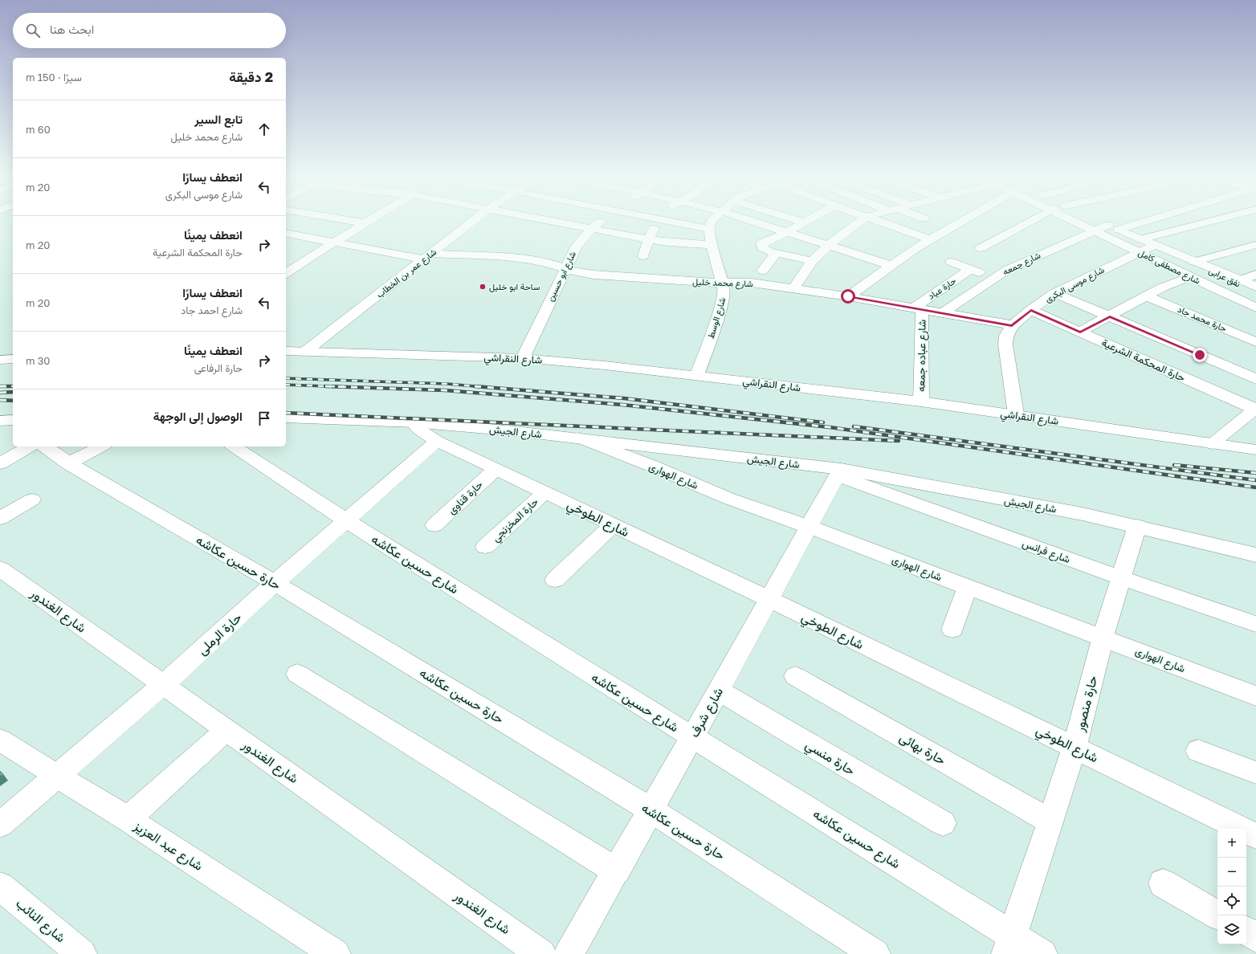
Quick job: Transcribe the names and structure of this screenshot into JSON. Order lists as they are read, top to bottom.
{
  "streets": {
    "street": [
      "شارع جمعه",
      "شارع مصطفى كامل",
      "شارع عمر بن الخطاب",
      "شارع ابو حسين",
      "نفق عرابى",
      "شارع محمد خليل",
      "شارع موسى البكرى",
      "حارة عياد",
      "شارع الوسط",
      "حارة محمد جاد",
      "شارع عباده جمعه",
      "شارع النقراشي",
      "حارة المحكمة الشرعية",
      "شارع الجيش",
      "شارع الهوارى",
      "حارة قناوى",
      "شارع الطوخي",
      "حارة المخزنجي",
      "شارع فرانس",
      "حارة حسين عكاشه",
      "شارع حسين عكاشه",
      "شارع الغندور",
      "حارة الرملى",
      "حارة منصور",
      "شارع شرف",
      "حارة بهائى",
      "حارة منسي",
      "شارع عبد العزيز",
      "شارع النائب"
    ]
  },
  "crossings": [
    ["شارع جمعه", "شارع مصطفى كامل"],
    ["شارع جمعه", "شارع محمد خليل"],
    ["شارع مصطفى كامل", "نفق عرابى"],
    ["شارع مصطفى كامل", "شارع موسى البكرى"],
    ["شارع عمر بن الخطاب", "شارع محمد خليل"],
    ["شارع عمر بن الخطاب", "شارع النقراشي"],
    ["شارع ابو حسين", "شارع محمد خليل"],
    ["شارع ابو حسين", "شارع النقراشي"],
    ["شارع محمد خليل", "شارع موسى البكرى"],
    ["شارع محمد خليل", "حارة عياد"],
    ["شارع محمد خليل", "شارع الوسط"],
    ["شارع محمد خليل", "شارع عباده جمعه"],
    ["شارع موسى البكرى", "شارع النقراشي"],
    ["شارع موسى البكرى", "حارة المحكمة الشرعية"],
    ["حارة عياد", "شارع عباده جمعه"],
    ["شارع الوسط", "شارع النقراشي"],
    ["شارع عباده جمعه", "شارع النقراشي"],
    ["شارع الجيش", "شارع الهوارى"],
    ["شارع الجيش", "شارع الطوخي"],
    ["شارع الجيش", "شارع فرانس"],
    ["شارع الجيش", "حارة منصور"],
    ["شارع الجيش", "شارع شرف"],
    ["شارع الهوارى", "حارة منصور"],
    ["شارع الهوارى", "شارع شرف"],
    ["حارة قناوى", "شارع الطوخي"],
    ["شارع الطوخي", "حارة المخزنجي"],
    ["شارع الطوخي", "حارة الرملى"],
    ["شارع الطوخي", "حارة منصور"],
    ["شارع الطوخي", "شارع شرف"],
    ["شارع فرانس", "حارة منصور"],
    ["شارع فرانس", "شارع شرف"],
    ["حارة حسين عكاشه", "حارة الرملى"],
    ["حارة حسين عكاشه", "شارع شرف"],
    ["شارع حسين عكاشه", "حارة الرملى"],
    ["شارع حسين عكاشه", "حارة منصور"],
    ["شارع حسين عكاشه", "شارع شرف"],
    ["شارع الغندور", "حارة الرملى"],
    ["حارة الرملى", "شارع عبد العزيز"],
    ["حارة منصور", "حارة بهائى"],
    ["شارع شرف", "حارة منسي"]
  ],
  "places": ["ساحة ابو خليل"],
  "page": {
    "search": "ابحث هنا",
    "heading": ["2 دقيقة", "سيرًا · 150 m"],
    "list": [
      ["تابع السير", "شارع محمد خليل", "60 m"],
      ["انعطف يسارًا", "شارع موسى البكرى", "20 m"],
      ["انعطف يمينًا", "حارة المحكمة الشرعية", "20 m"],
      ["انعطف يسارًا", "شارع احمد جاد", "20 m"],
      ["انعطف يمينًا", "حارة الرفاعى", "30 m"],
      "الوصول إلى الوجهة"
    ],
    "map_buttons": ["+", "−"]
  }
}
